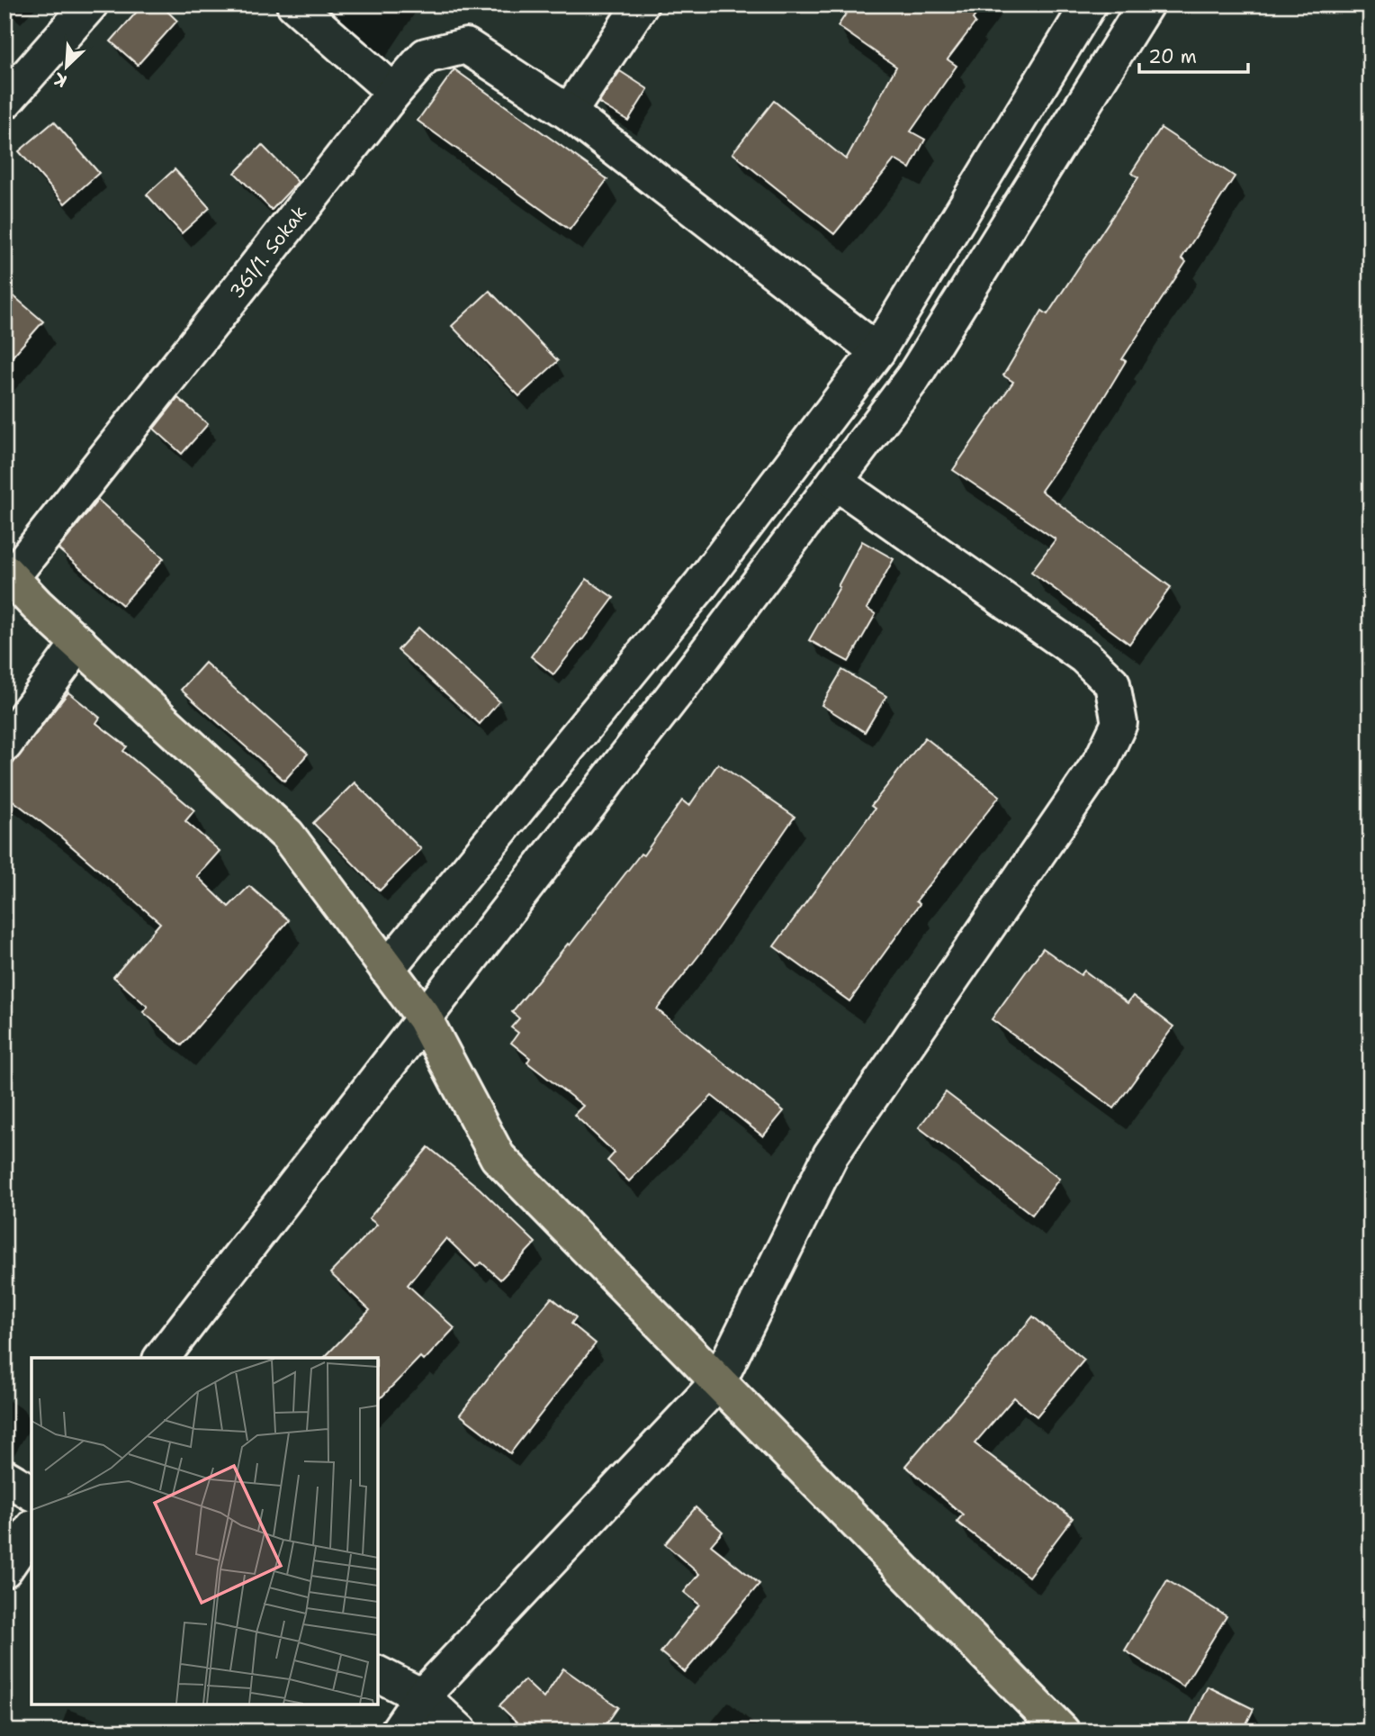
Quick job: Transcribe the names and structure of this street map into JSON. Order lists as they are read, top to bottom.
{
  "streets": {
    "street": ["361/1. Sokak"]
  },
  "scale_bar": "20 m",
  "north": "bottom left"
}
